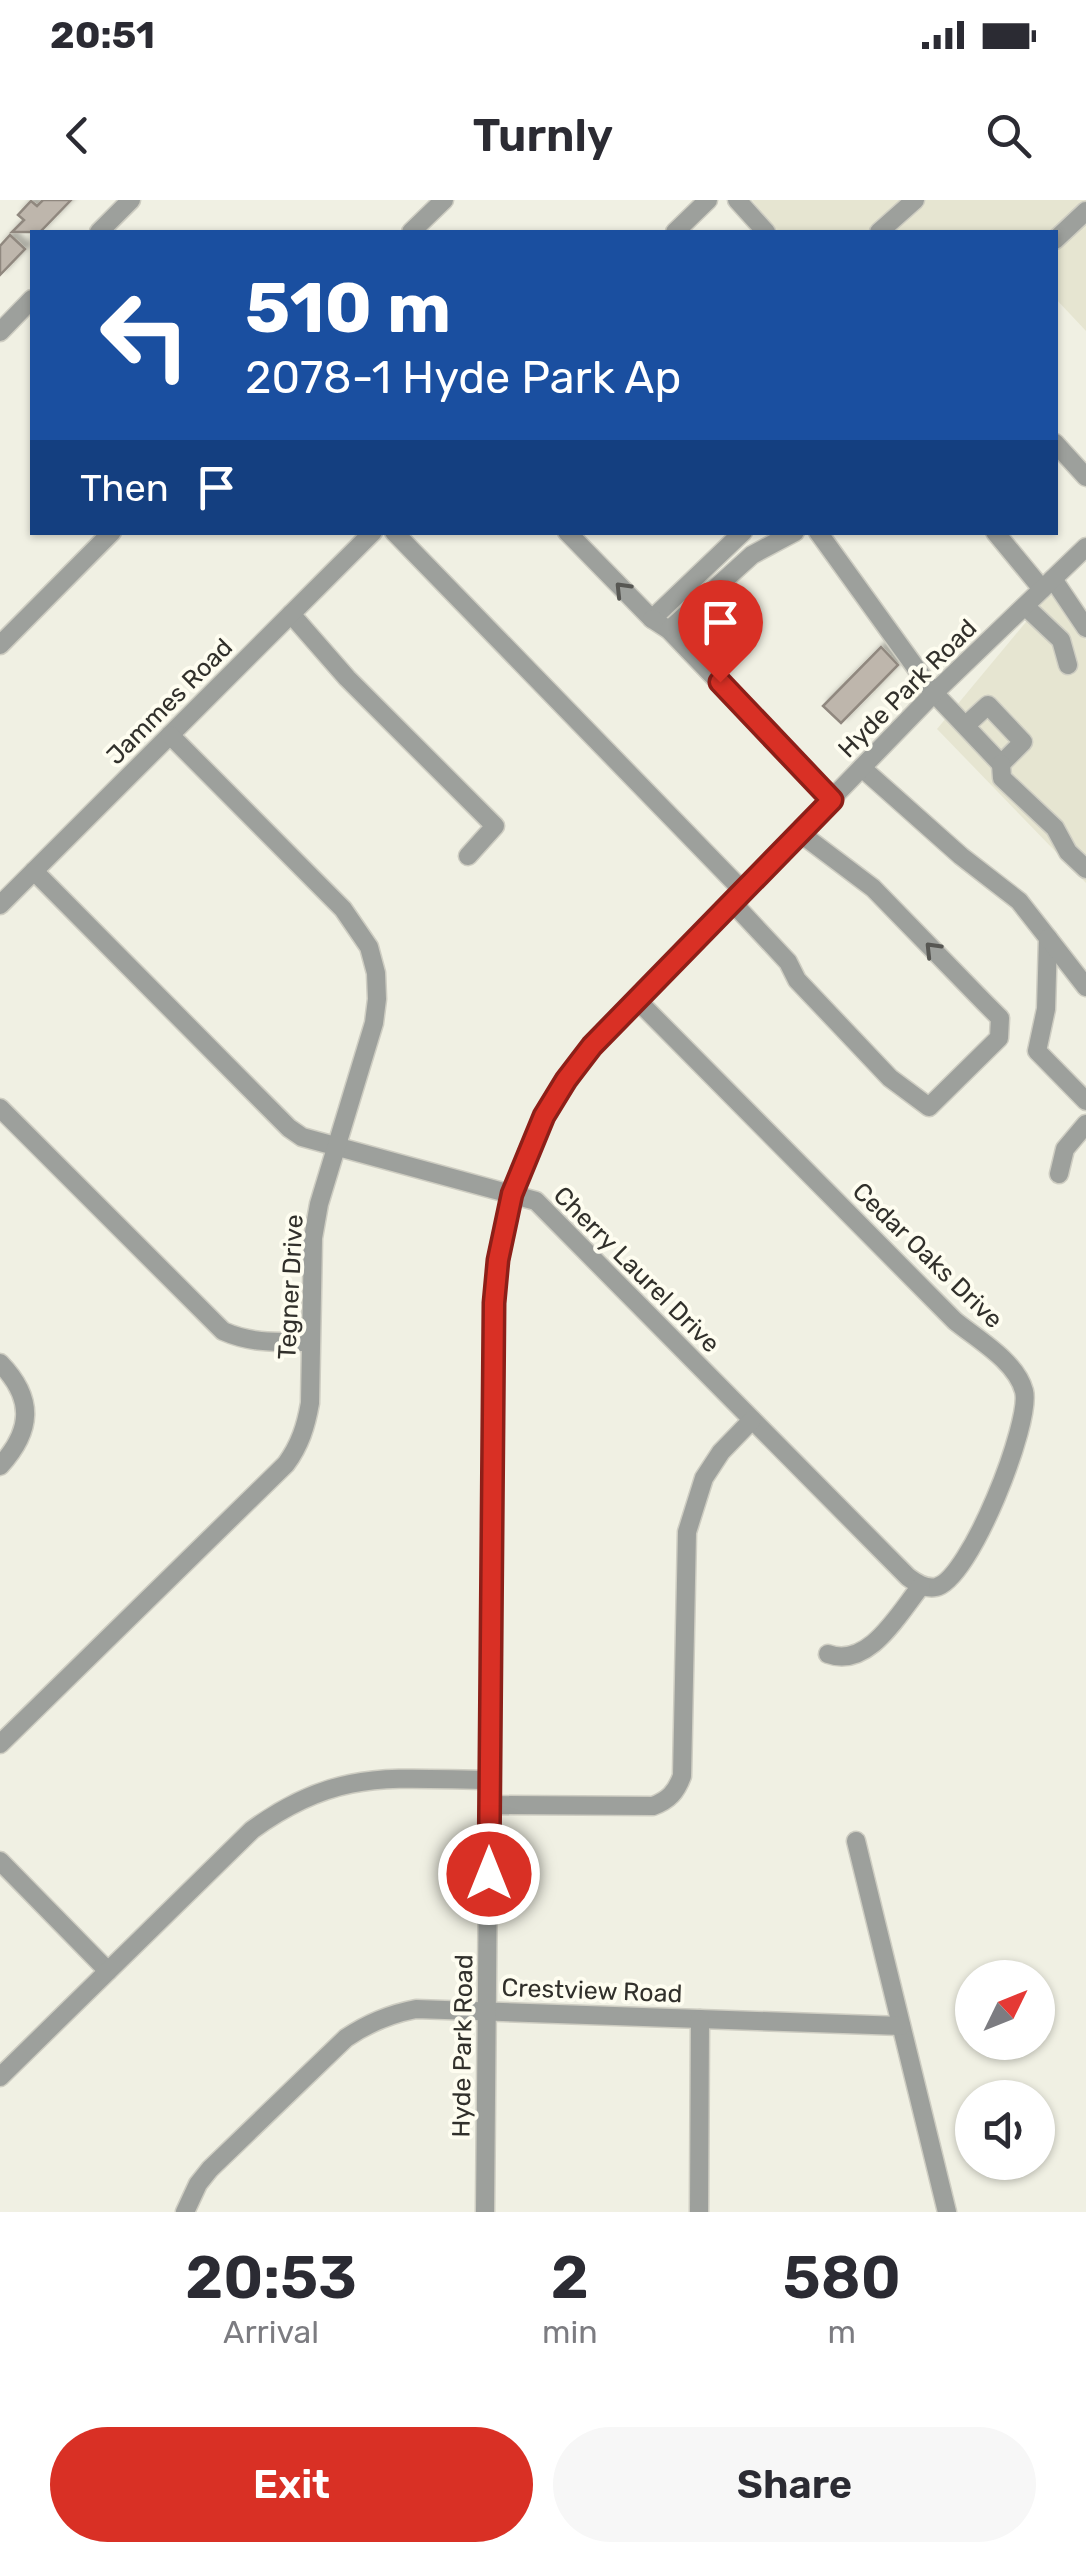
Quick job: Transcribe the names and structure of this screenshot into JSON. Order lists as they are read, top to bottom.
{
  "streets": {
    "street": [
      "Hyde Park Road",
      "Jammes Road",
      "Cedar Oaks Drive",
      "Cherry Laurel Drive",
      "Tegner Drive",
      "Crestview Road"
    ]
  },
  "crossings": [
    ["Hyde Park Road", "Cedar Oaks Drive"],
    ["Hyde Park Road", "Cherry Laurel Drive"],
    ["Hyde Park Road", "Crestview Road"],
    ["Jammes Road", "Cherry Laurel Drive"],
    ["Jammes Road", "Tegner Drive"],
    ["Cedar Oaks Drive", "Cherry Laurel Drive"],
    ["Cherry Laurel Drive", "Tegner Drive"]
  ],
  "north": "top right",
  "page": {
    "status": "20:51",
    "header": "Turnly",
    "turn": ["510 m", "2078-1 Hyde Park Ap"],
    "then": "Then",
    "eta": [
      "20:53",
      "Arrival",
      "2",
      "min",
      "580",
      "m"
    ],
    "buttons": ["Exit", "Share"]
  }
}
